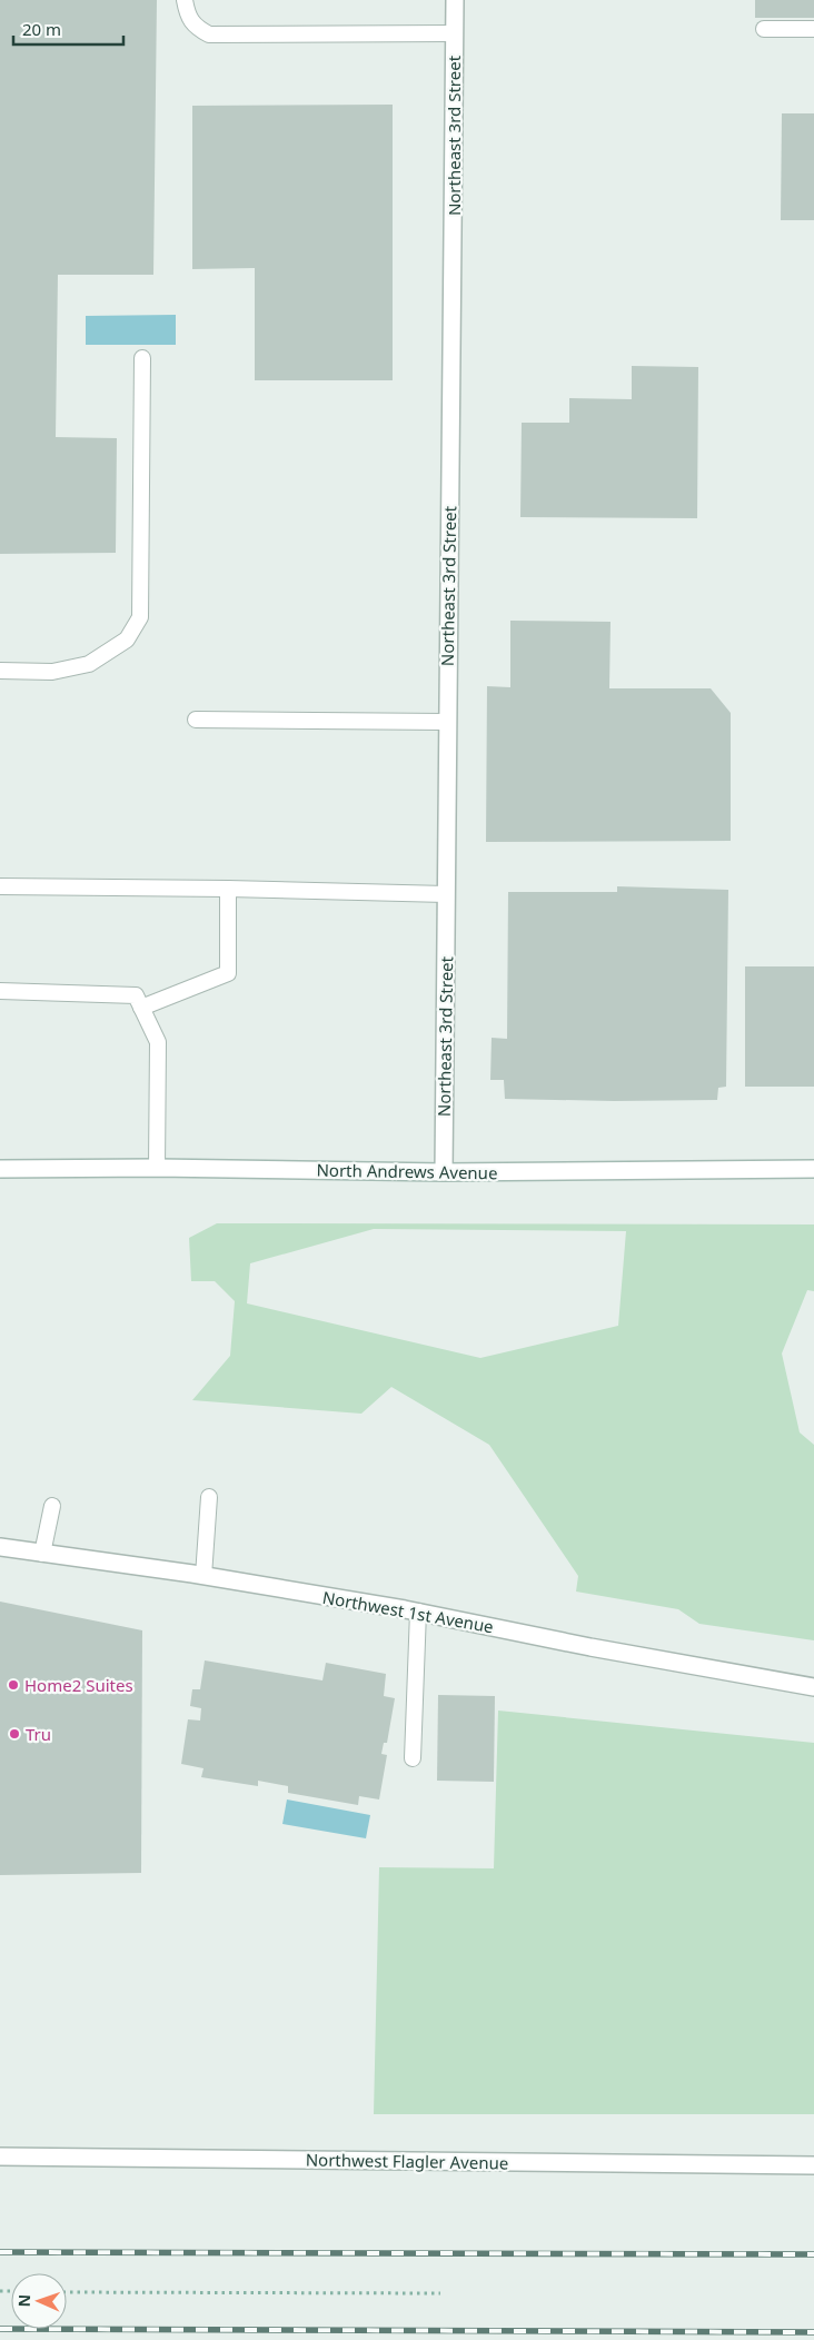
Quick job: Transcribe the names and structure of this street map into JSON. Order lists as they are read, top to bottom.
{
  "streets": {
    "street": [
      "Northeast 3rd Street",
      "North Andrews Avenue",
      "Northwest 1st Avenue",
      "Northwest Flagler Avenue"
    ]
  },
  "crossings": [
    ["Northeast 3rd Street", "North Andrews Avenue"]
  ],
  "places": ["Home2 Suites", "Tru"],
  "scale_bar": "20 m",
  "north": "left"
}
